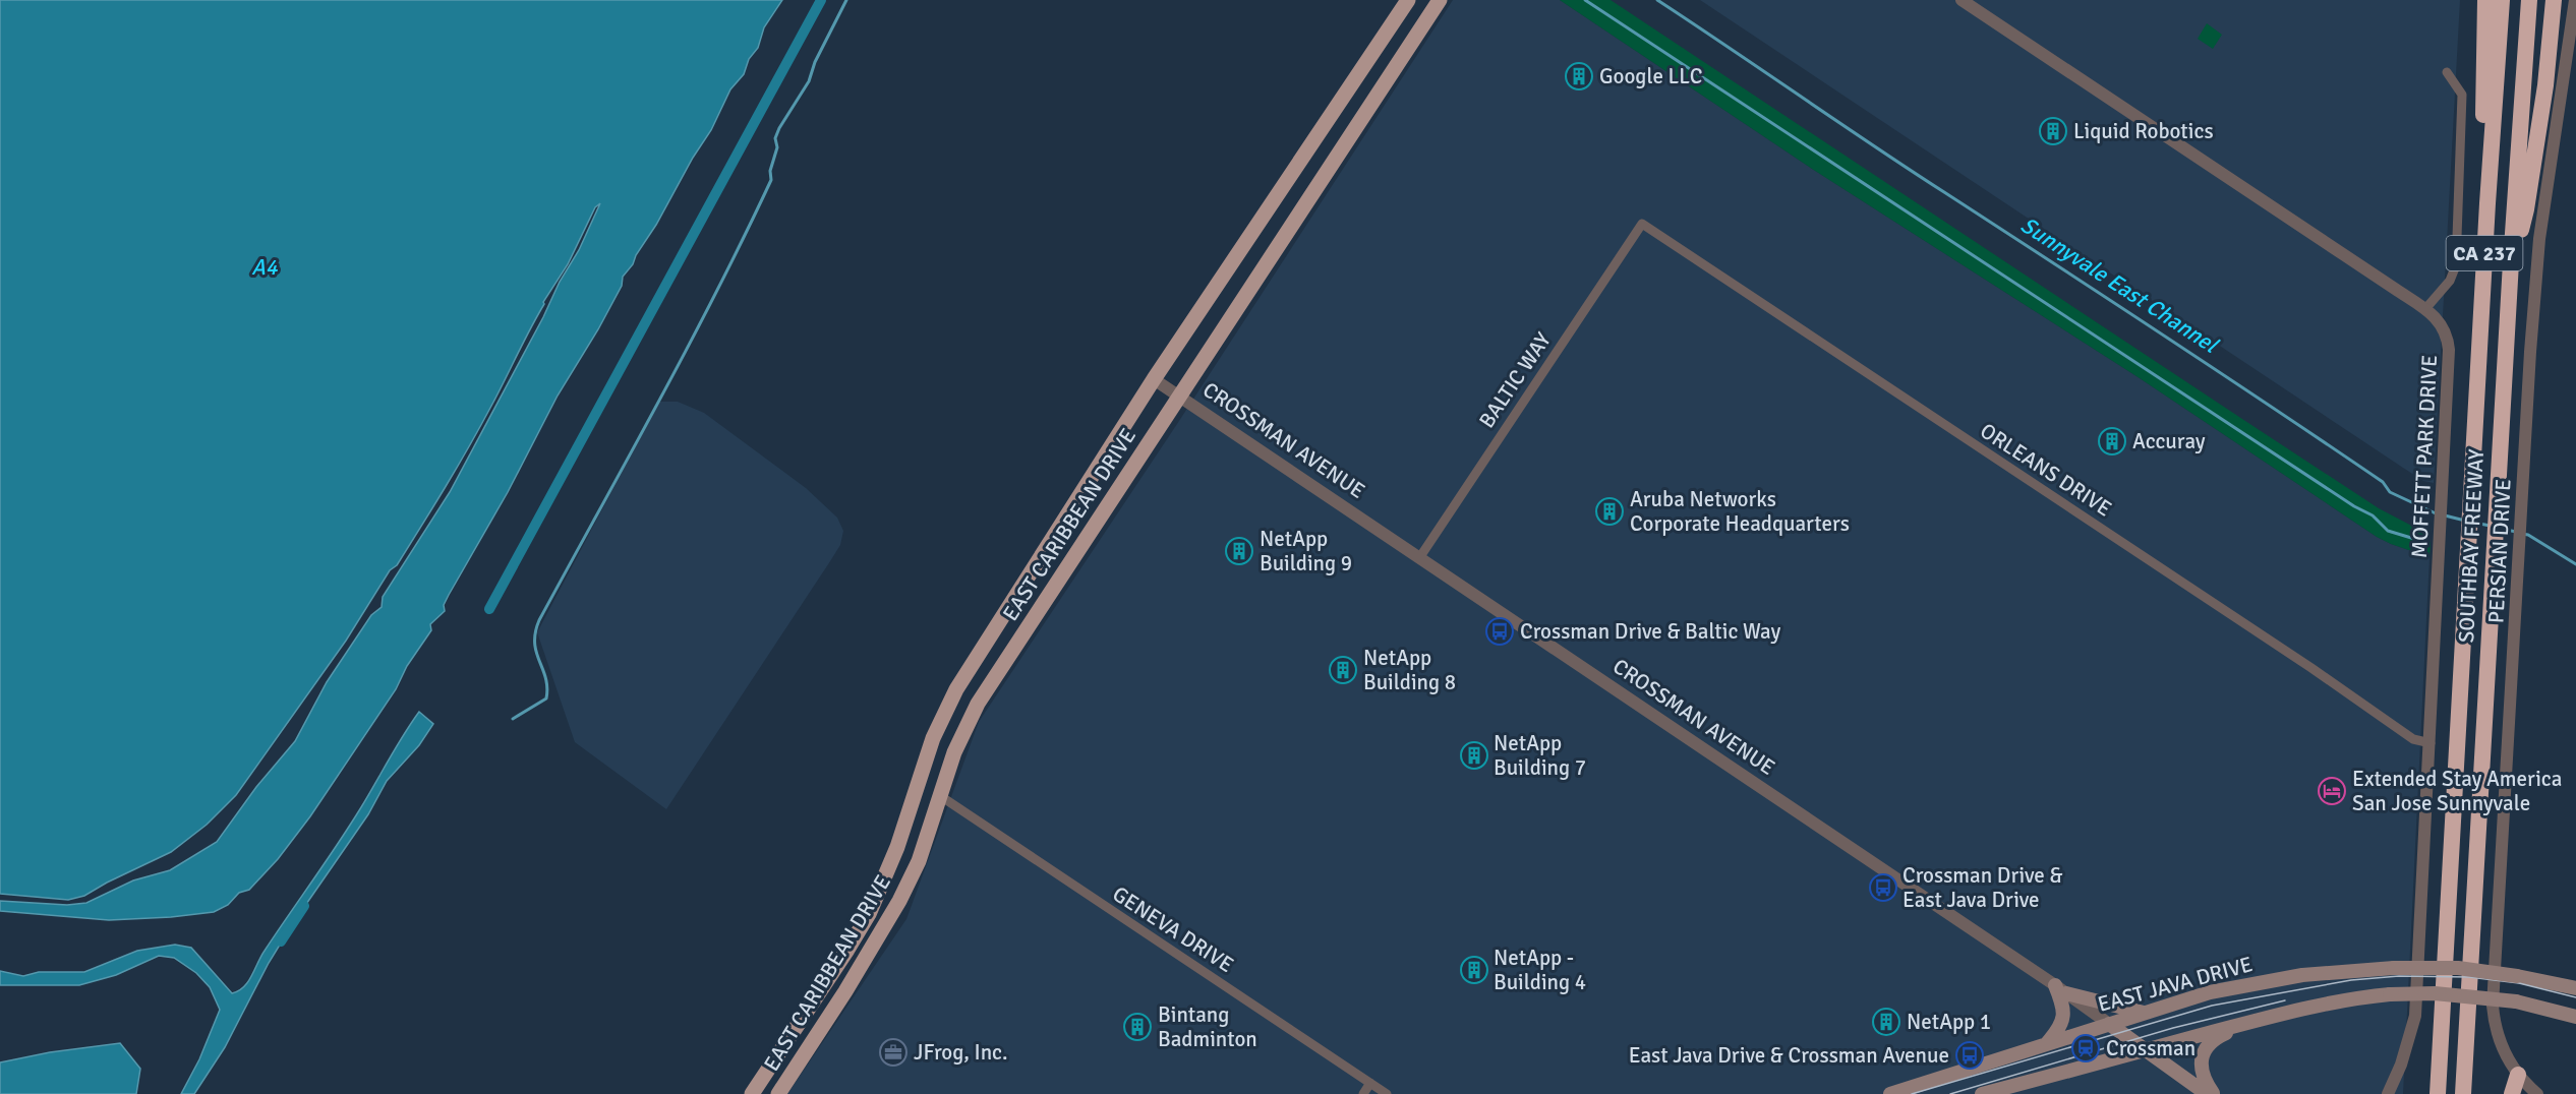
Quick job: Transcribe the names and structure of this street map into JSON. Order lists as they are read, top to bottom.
{
  "streets": {
    "highway": ["CA 237", "SOUTHBAY FREEWAY"],
    "main road": ["CROSSMAN AVENUE", "EAST CARIBBEAN DRIVE", "EAST JAVA DRIVE"],
    "street": [
      "BALTIC WAY",
      "MOFFETT PARK DRIVE",
      "ORLEANS DRIVE",
      "PERSIAN DRIVE",
      "GENEVA DRIVE"
    ]
  },
  "crossings": [
    ["BALTIC WAY", "CROSSMAN AVENUE"],
    ["BALTIC WAY", "ORLEANS DRIVE"],
    ["CROSSMAN AVENUE", "EAST CARIBBEAN DRIVE"],
    ["CROSSMAN AVENUE", "EAST JAVA DRIVE"],
    ["MOFFETT PARK DRIVE", "ORLEANS DRIVE"],
    ["EAST CARIBBEAN DRIVE", "GENEVA DRIVE"]
  ],
  "water": ["A4", "Sunnyvale East Channel"],
  "places": {
    "building": [
      "Google LLC",
      "Liquid Robotics",
      "Accuray",
      "Aruba Networks Corporate Headquarters",
      "NetApp Building 9",
      "NetApp Building 8",
      "NetApp Building 7",
      "NetApp - Building 4",
      "NetApp 1",
      "Bintang Badminton"
    ],
    "bus stop": ["Crossman Drive & Baltic Way", "Crossman Drive & East Java Drive", "East Java Drive & Crossman Avenue"],
    "hotel": ["Extended Stay America San Jose Sunnyvale"],
    "station": ["Crossman"],
    "office": ["JFrog, Inc."]
  }
}
